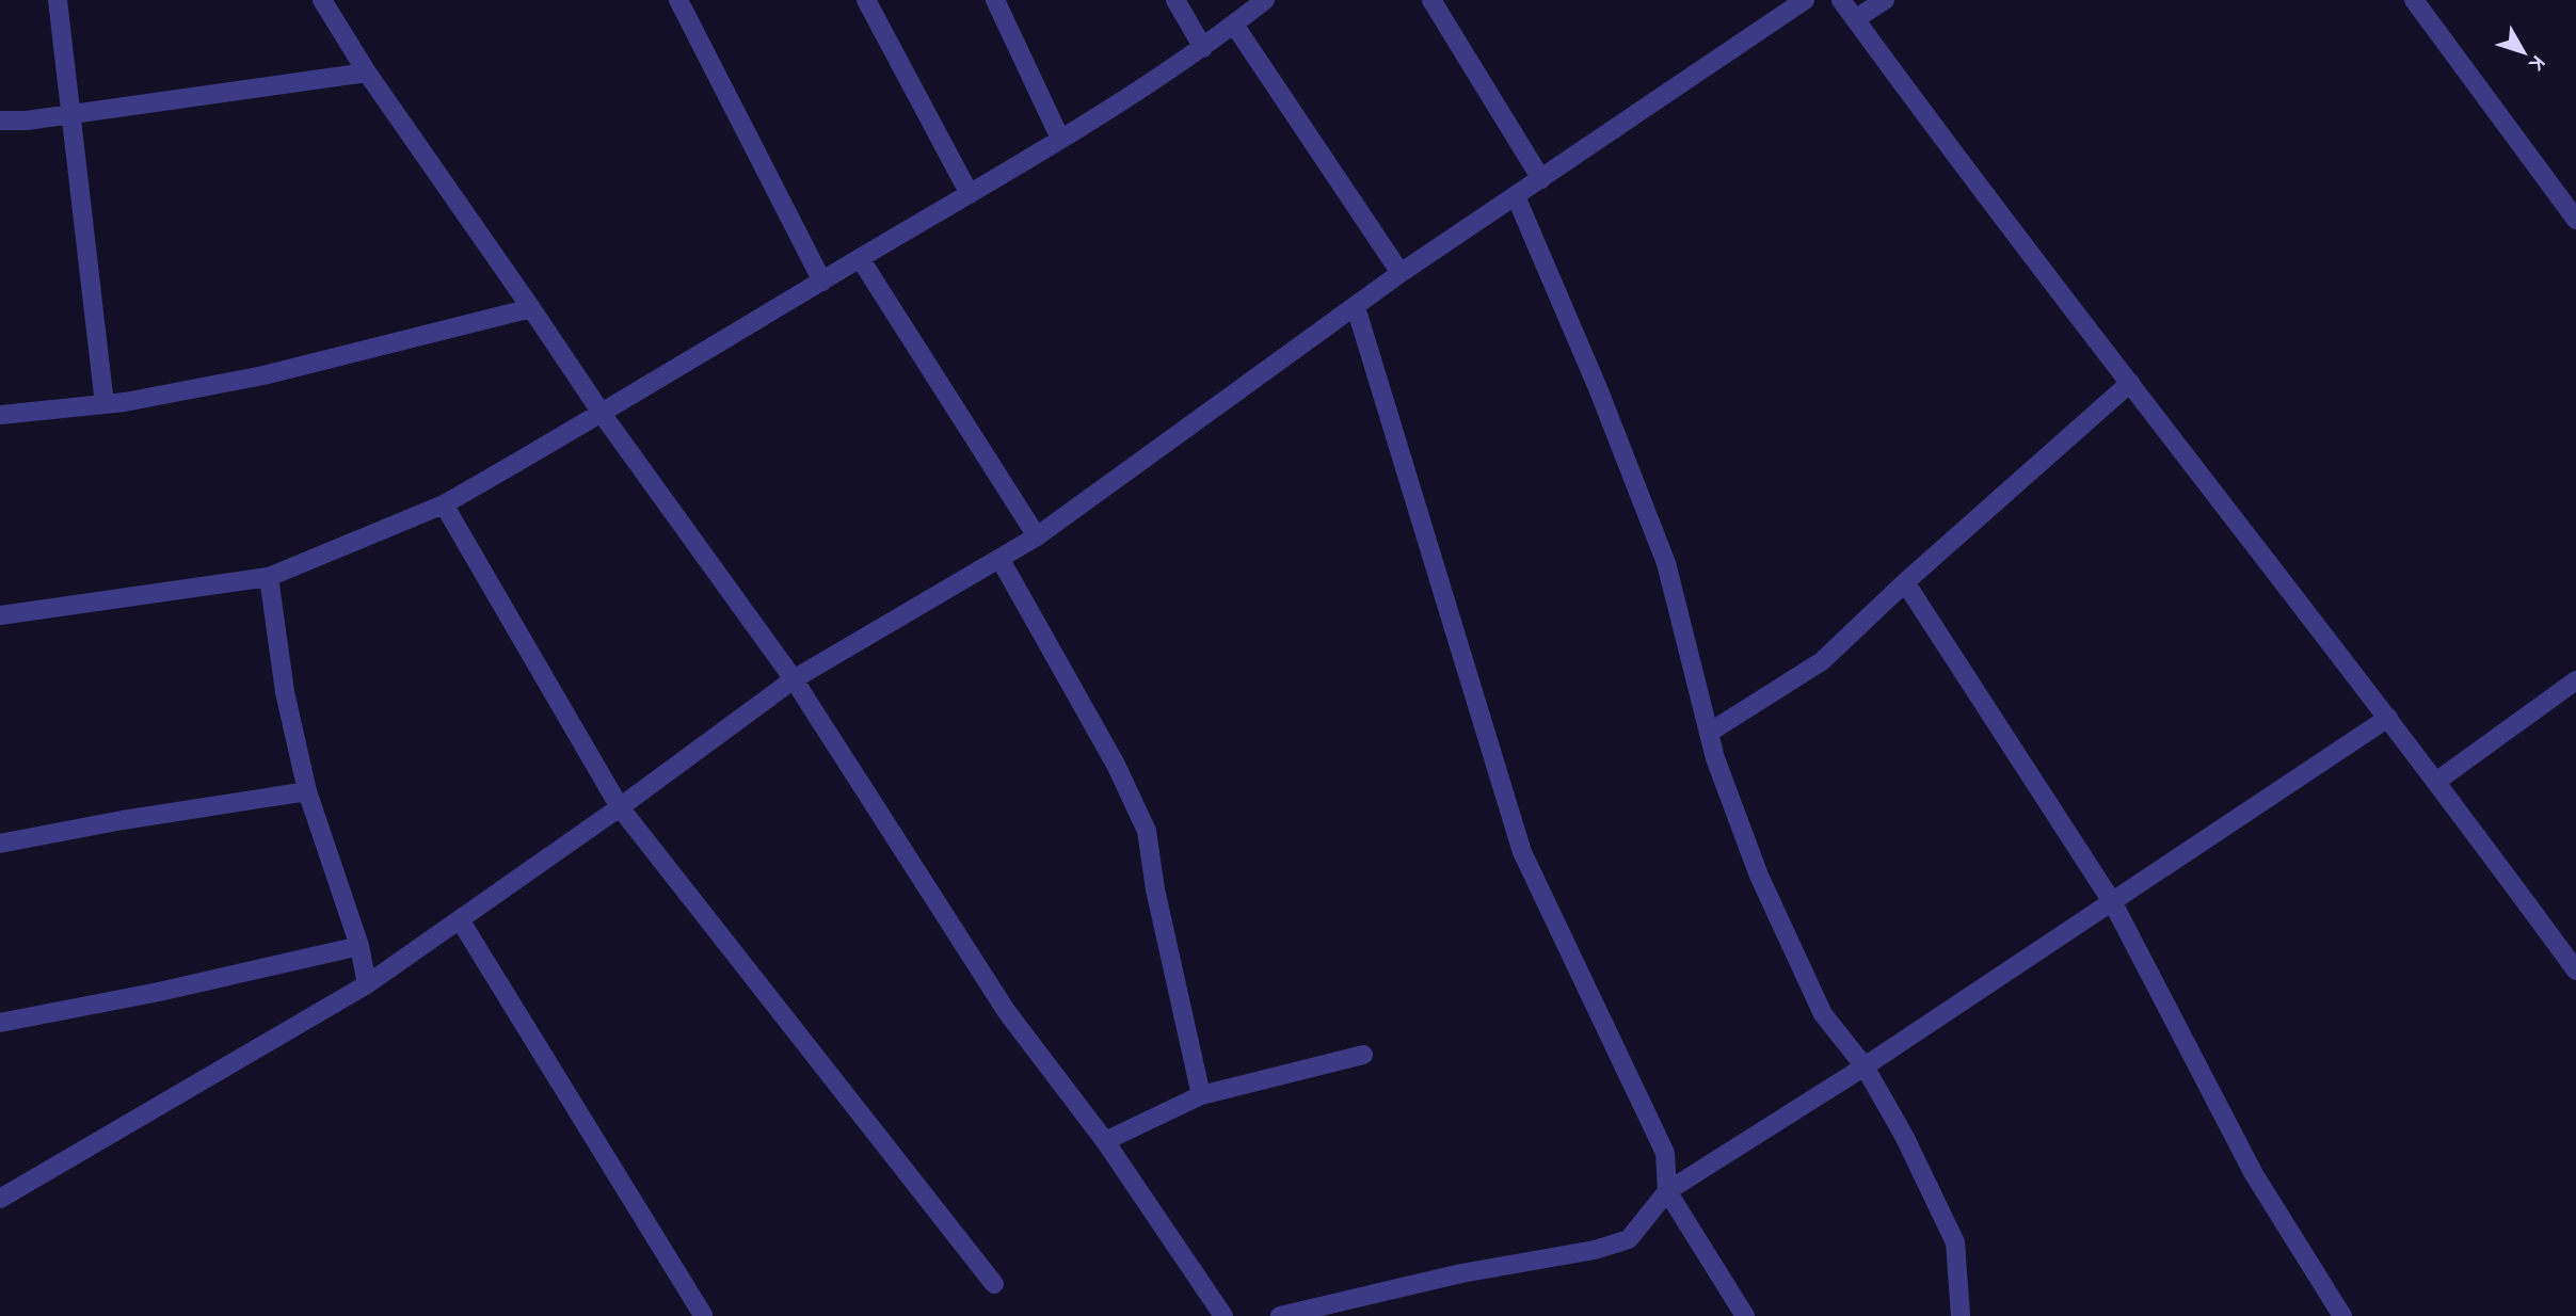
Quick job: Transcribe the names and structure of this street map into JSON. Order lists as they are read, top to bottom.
{
  "north": "bottom right"
}
